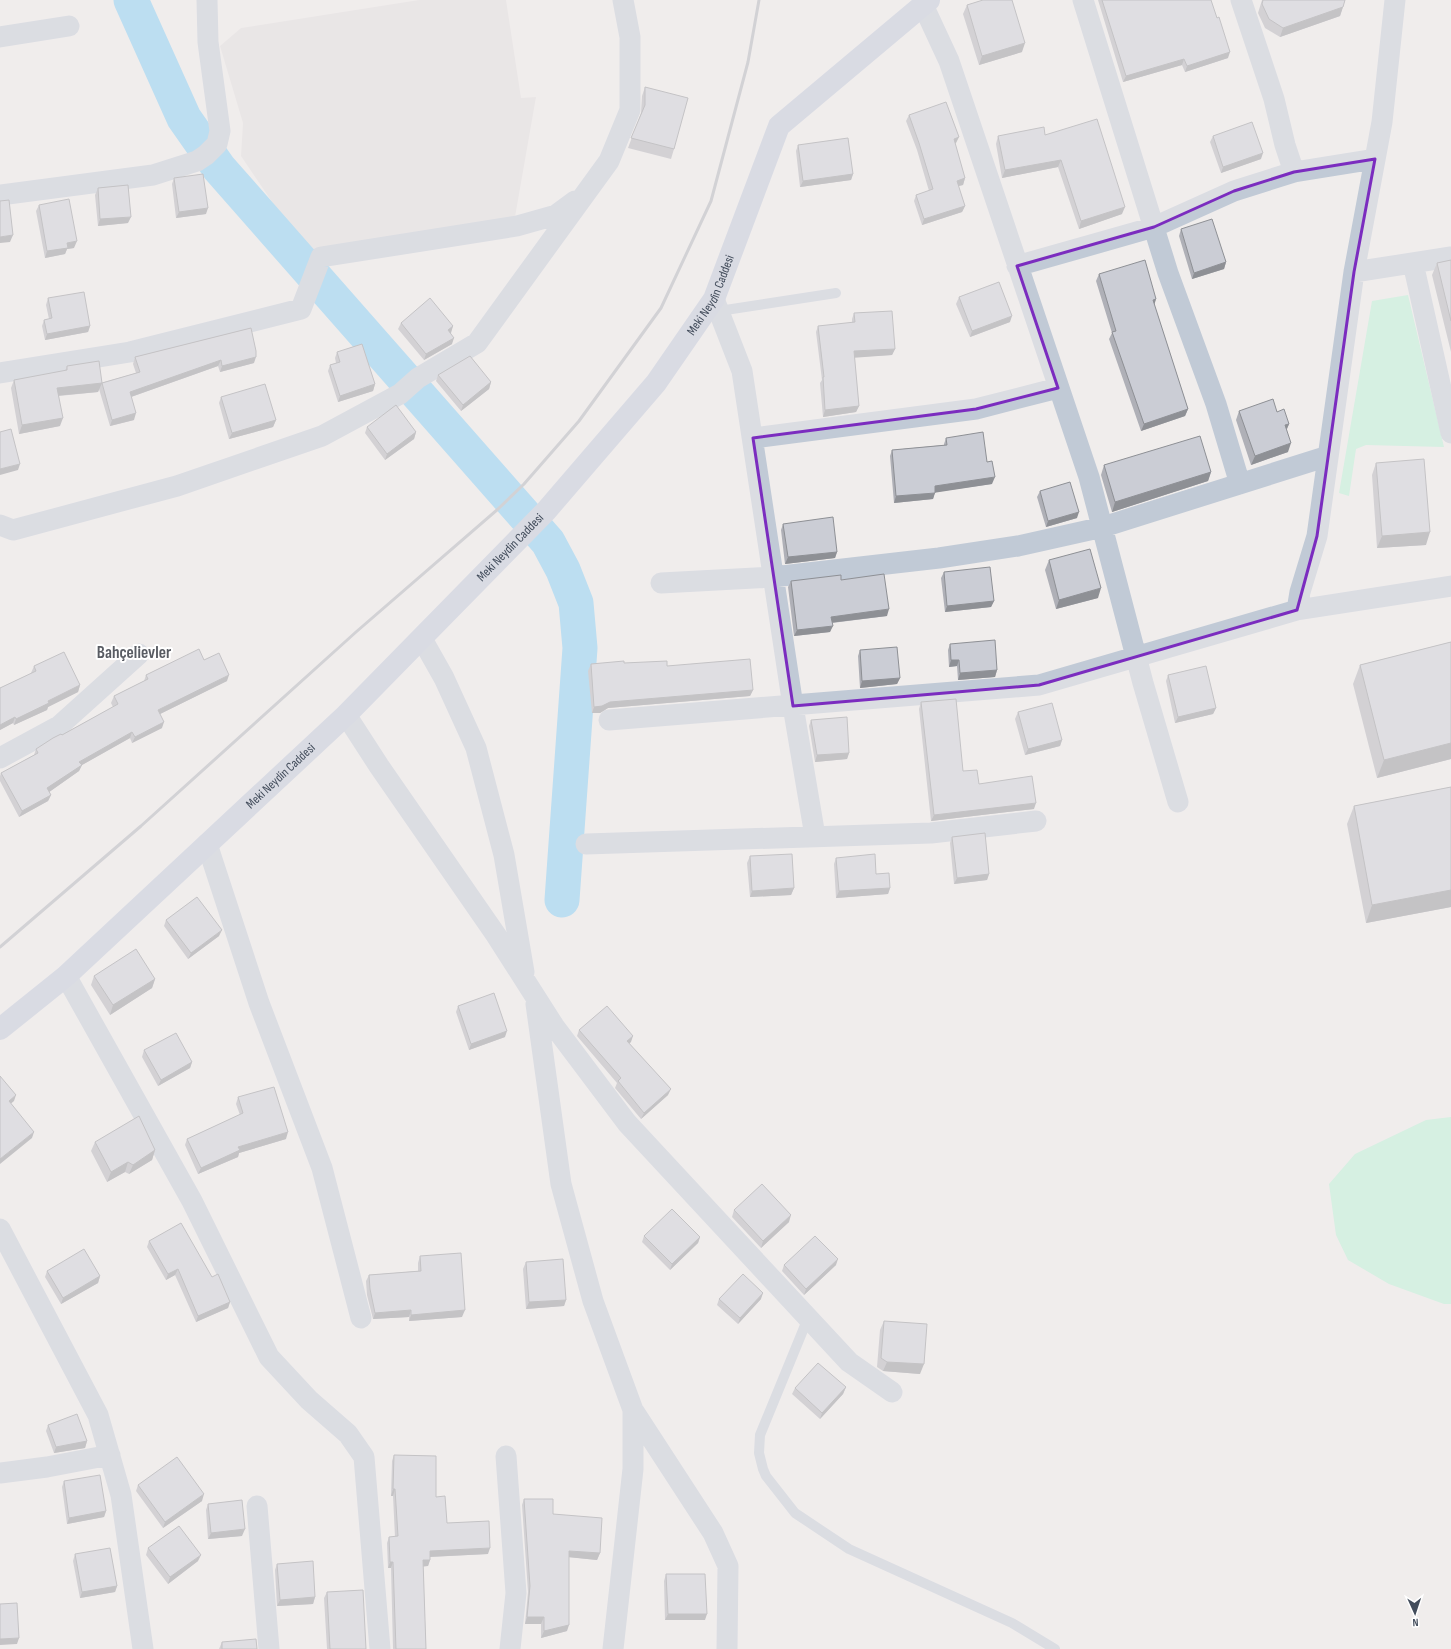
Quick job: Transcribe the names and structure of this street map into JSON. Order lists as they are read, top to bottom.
{
  "streets": {
    "street": ["Meki Neydin Caddesi"]
  },
  "districts": ["Bahçelievler"],
  "north": "bottom"
}
